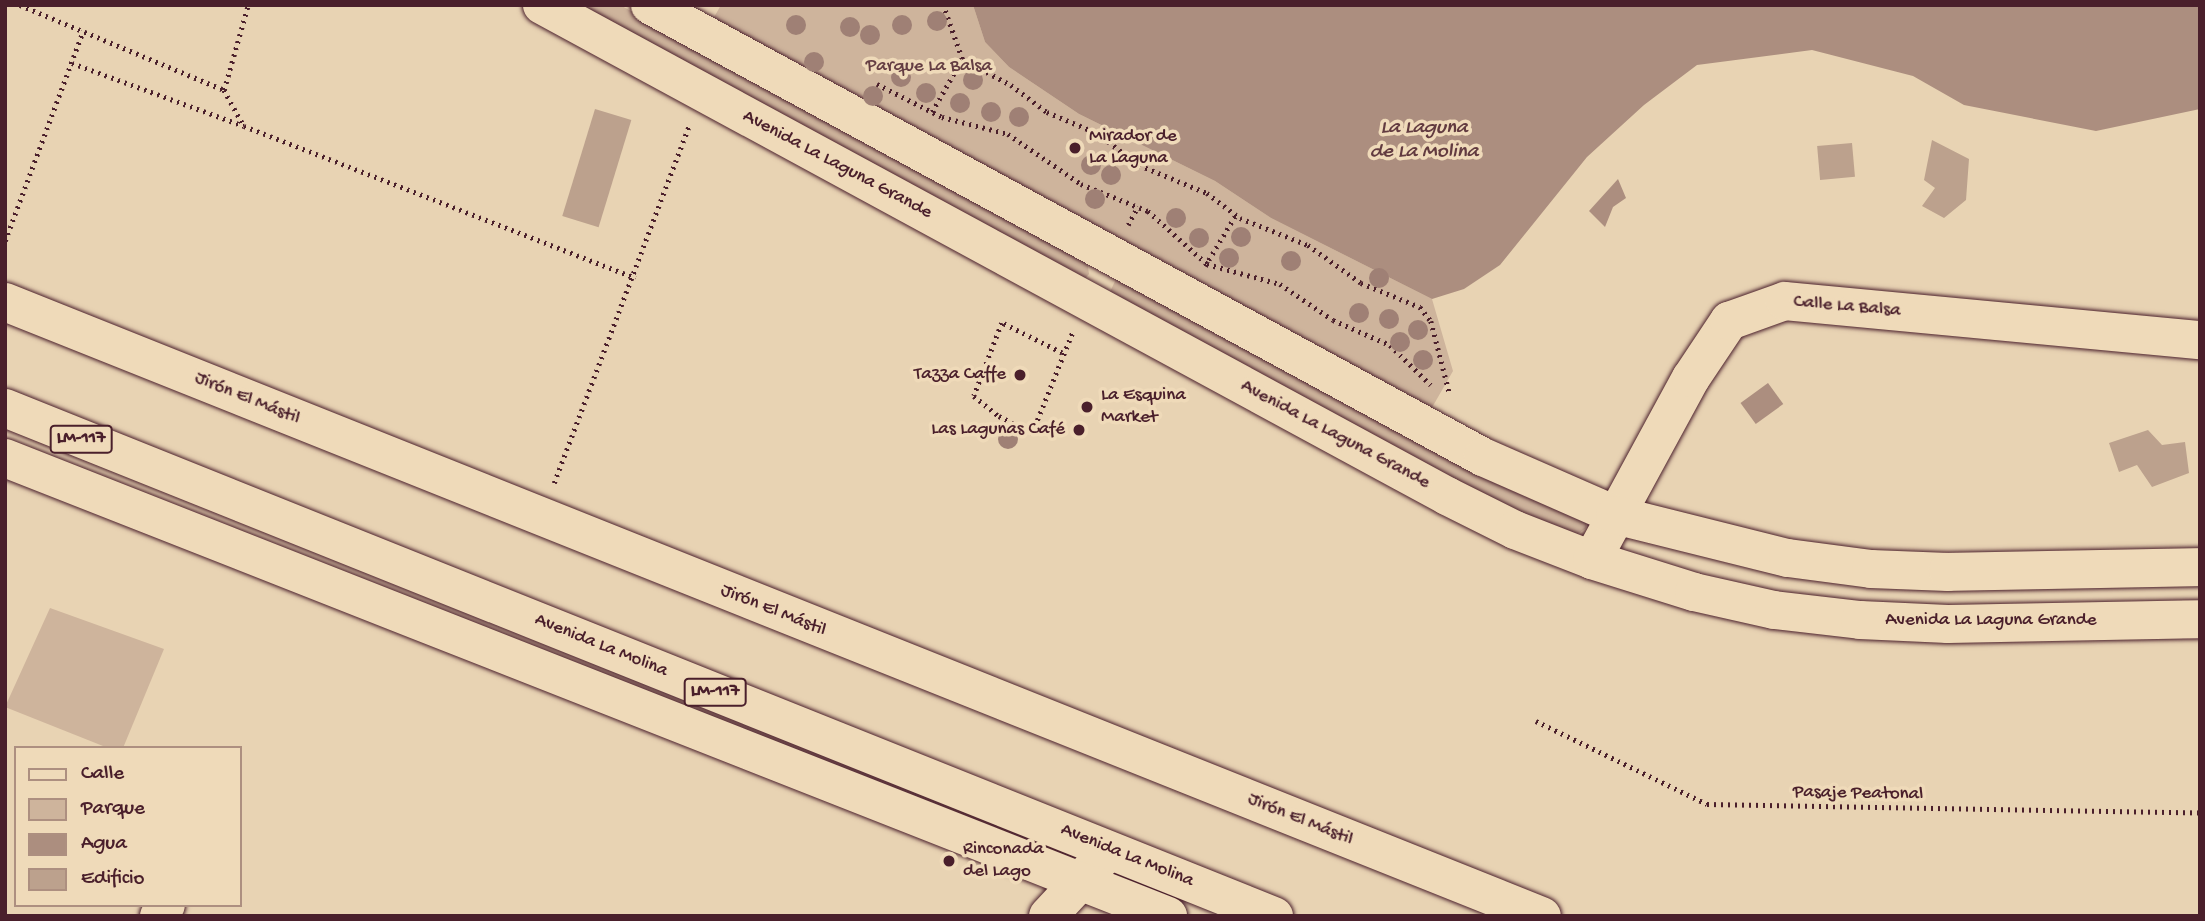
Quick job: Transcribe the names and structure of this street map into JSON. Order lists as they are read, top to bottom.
{
  "streets": {
    "street": [
      "Avenida La Laguna Grande",
      "Calle La Balsa",
      "Jirón El Mástil",
      "LM-117",
      "Avenida La Molina"
    ],
    "path": ["Pasaje Peatonal"]
  },
  "crossings": [
    ["Avenida La Laguna Grande", "Calle La Balsa"]
  ],
  "water": ["La Laguna de La Molina"],
  "parks": ["Parque La Balsa"],
  "places": [
    "Mirador de La Laguna",
    "Tazza Caffe",
    "La Esquina Market",
    "Las Lagunas Café",
    "Rinconada del Lago"
  ],
  "legend": [
    "Calle",
    "Parque",
    "Agua",
    "Edificio"
  ]
}
